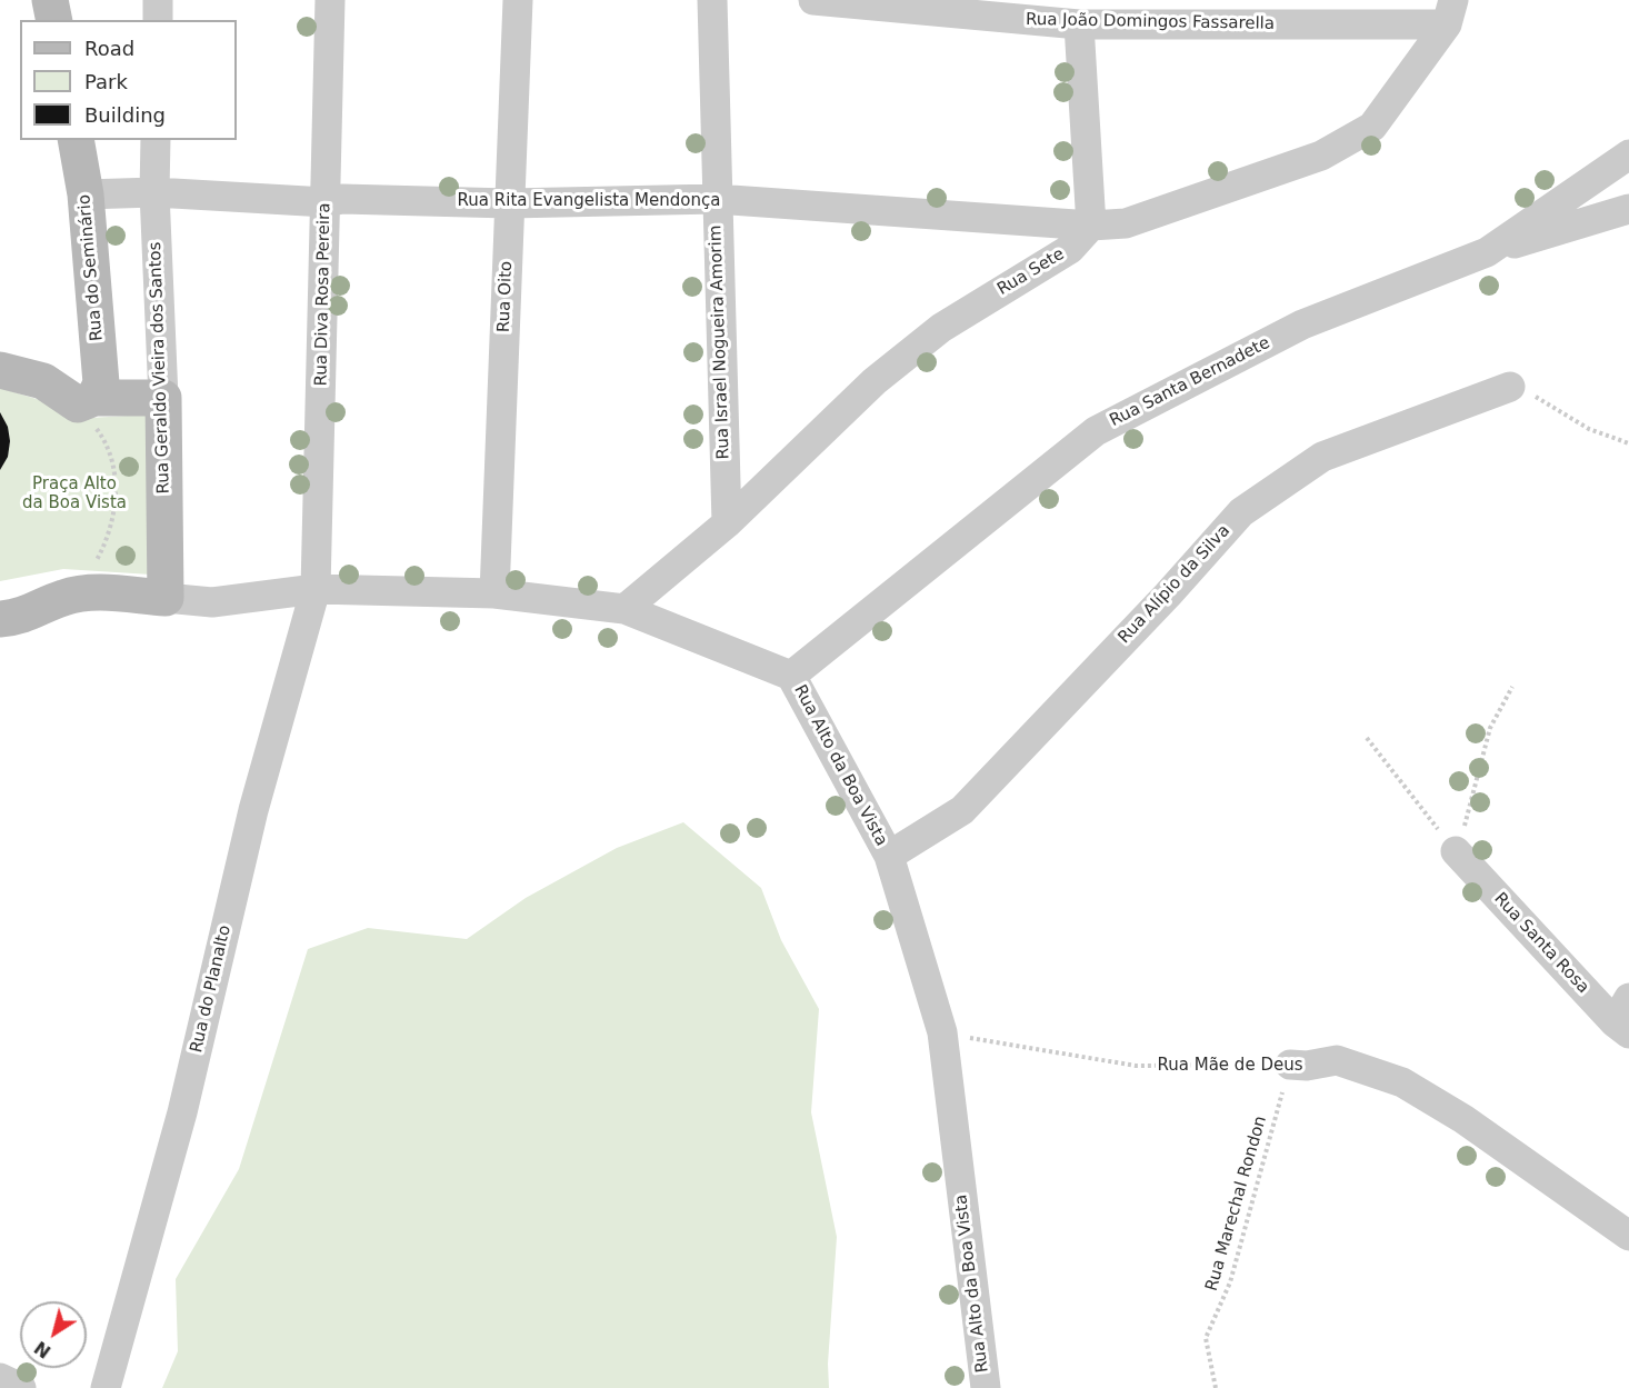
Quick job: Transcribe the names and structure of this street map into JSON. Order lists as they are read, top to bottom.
{
  "streets": {
    "street": [
      "Rua João Domingos Fassarella",
      "Rua Rita Evangelista Mendonça",
      "Rua do Seminário",
      "Rua Sete",
      "Rua Diva Rosa Pereira",
      "Rua Oito",
      "Rua Israel Nogueira Amorim",
      "Rua Geraldo Vieira dos Santos",
      "Rua Santa Bernadete",
      "Rua Alípio da Silva",
      "Rua Alto da Boa Vista",
      "Rua Santa Rosa",
      "Rua do Planalto",
      "Rua Mãe de Deus"
    ],
    "path": ["Rua Marechal Rondon"]
  },
  "crossings": [
    ["Rua Rita Evangelista Mendonça", "Rua do Seminário"],
    ["Rua Rita Evangelista Mendonça", "Rua Sete"],
    ["Rua Rita Evangelista Mendonça", "Rua Diva Rosa Pereira"],
    ["Rua Rita Evangelista Mendonça", "Rua Oito"],
    ["Rua Rita Evangelista Mendonça", "Rua Israel Nogueira Amorim"],
    ["Rua Rita Evangelista Mendonça", "Rua Geraldo Vieira dos Santos"],
    ["Rua Sete", "Rua Israel Nogueira Amorim"],
    ["Rua Sete", "Rua Alto da Boa Vista"],
    ["Rua Diva Rosa Pereira", "Rua Alto da Boa Vista"],
    ["Rua Diva Rosa Pereira", "Rua do Planalto"],
    ["Rua Oito", "Rua Alto da Boa Vista"],
    ["Rua Geraldo Vieira dos Santos", "Rua Alto da Boa Vista"],
    ["Rua Santa Bernadete", "Rua Alto da Boa Vista"],
    ["Rua Alípio da Silva", "Rua Alto da Boa Vista"],
    ["Rua Alto da Boa Vista", "Rua do Planalto"],
    ["Rua Alto da Boa Vista", "Rua Mãe de Deus"],
    ["Rua Mãe de Deus", "Rua Marechal Rondon"]
  ],
  "parks": ["Praça Alto da Boa Vista"],
  "legend": ["Road", "Park", "Building"],
  "north": "bottom left"
}
